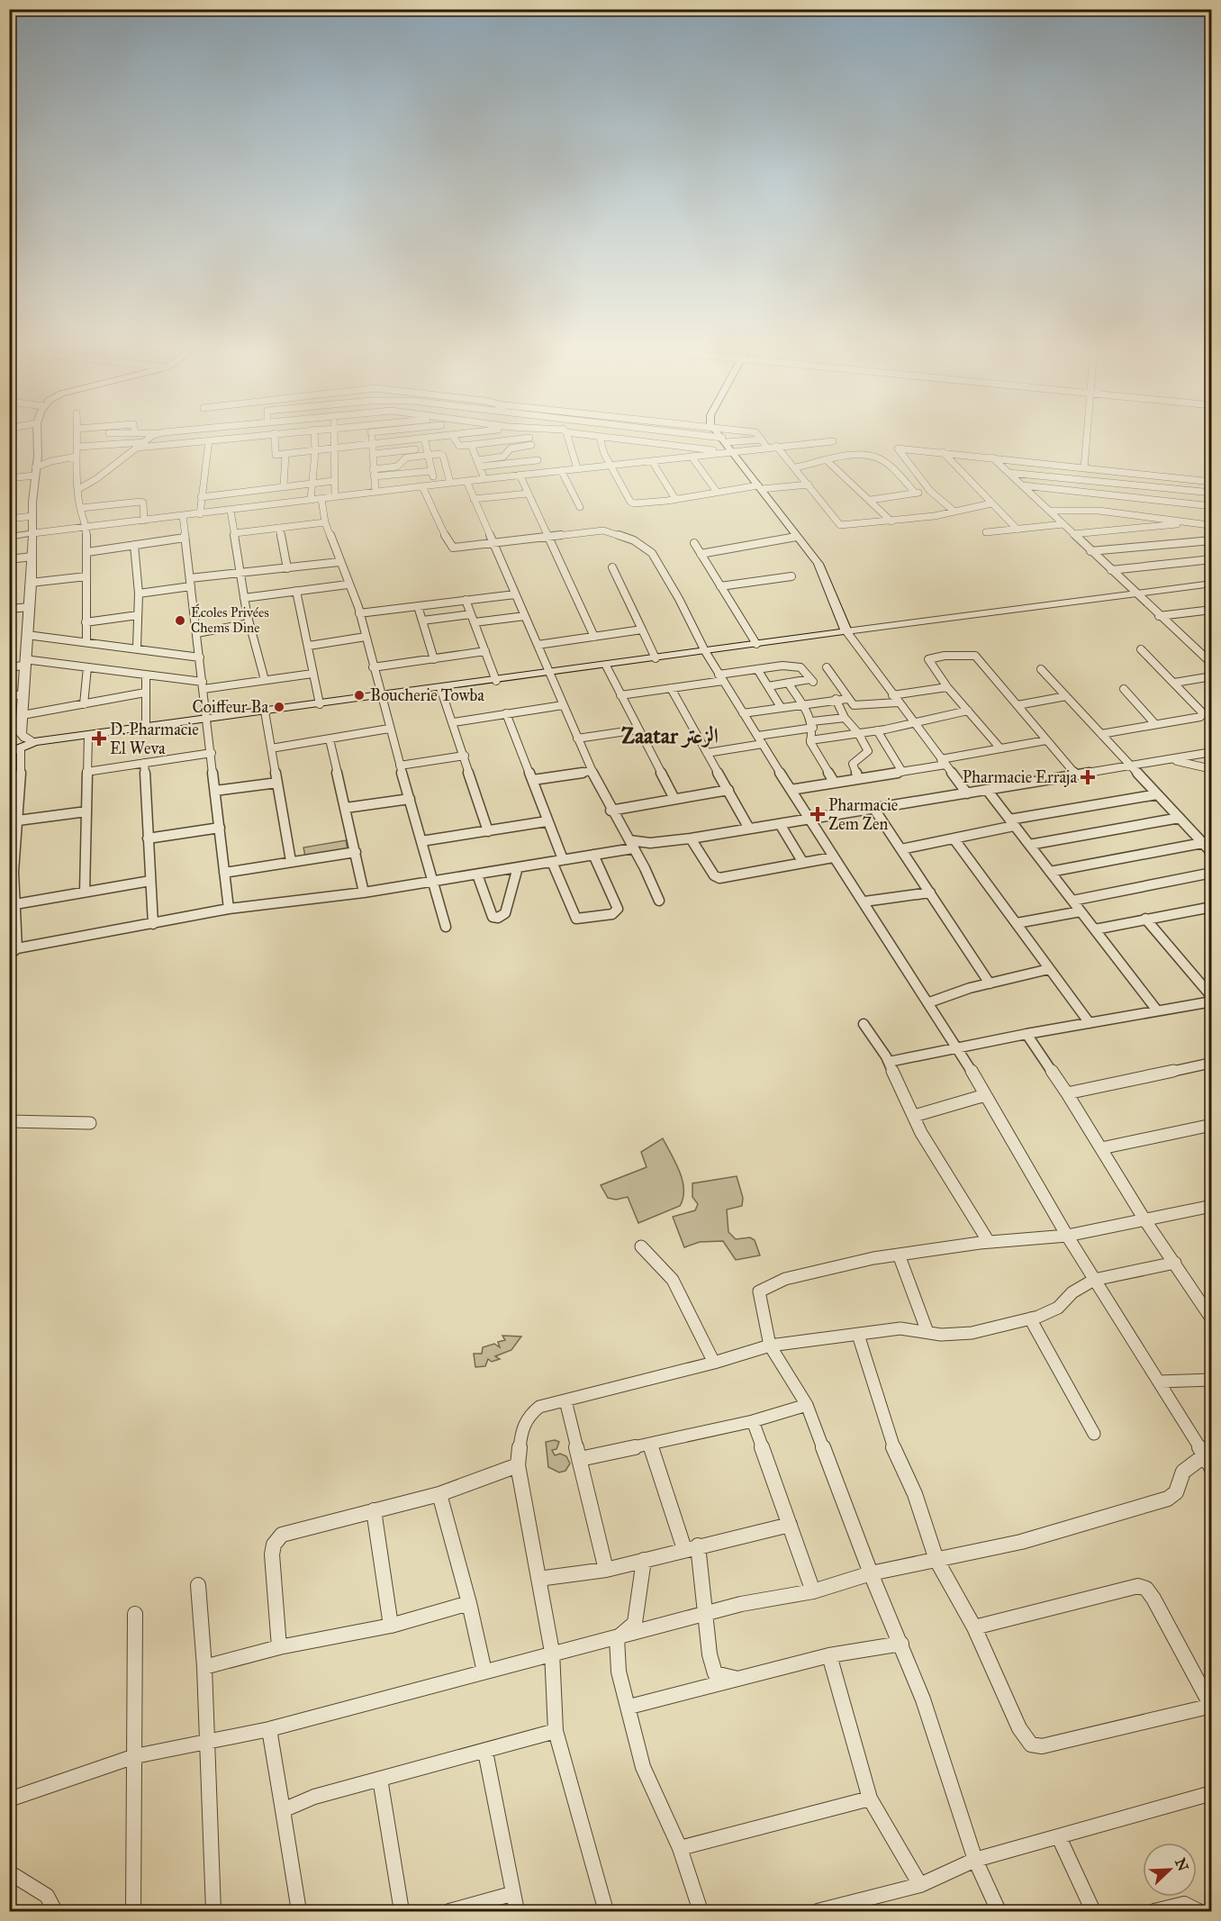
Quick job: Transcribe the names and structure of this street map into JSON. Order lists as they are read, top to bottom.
{
  "districts": ["Zaatar الزعتر"],
  "places": {
    "other": ["Écoles Privées Chems Dine", "Boucherie Towba", "Coiffeur Ba"],
    "health": ["D. Pharmacie El Weva", "Pharmacie Erraja", "Pharmacie Zem Zen"]
  },
  "north": "top right"
}
